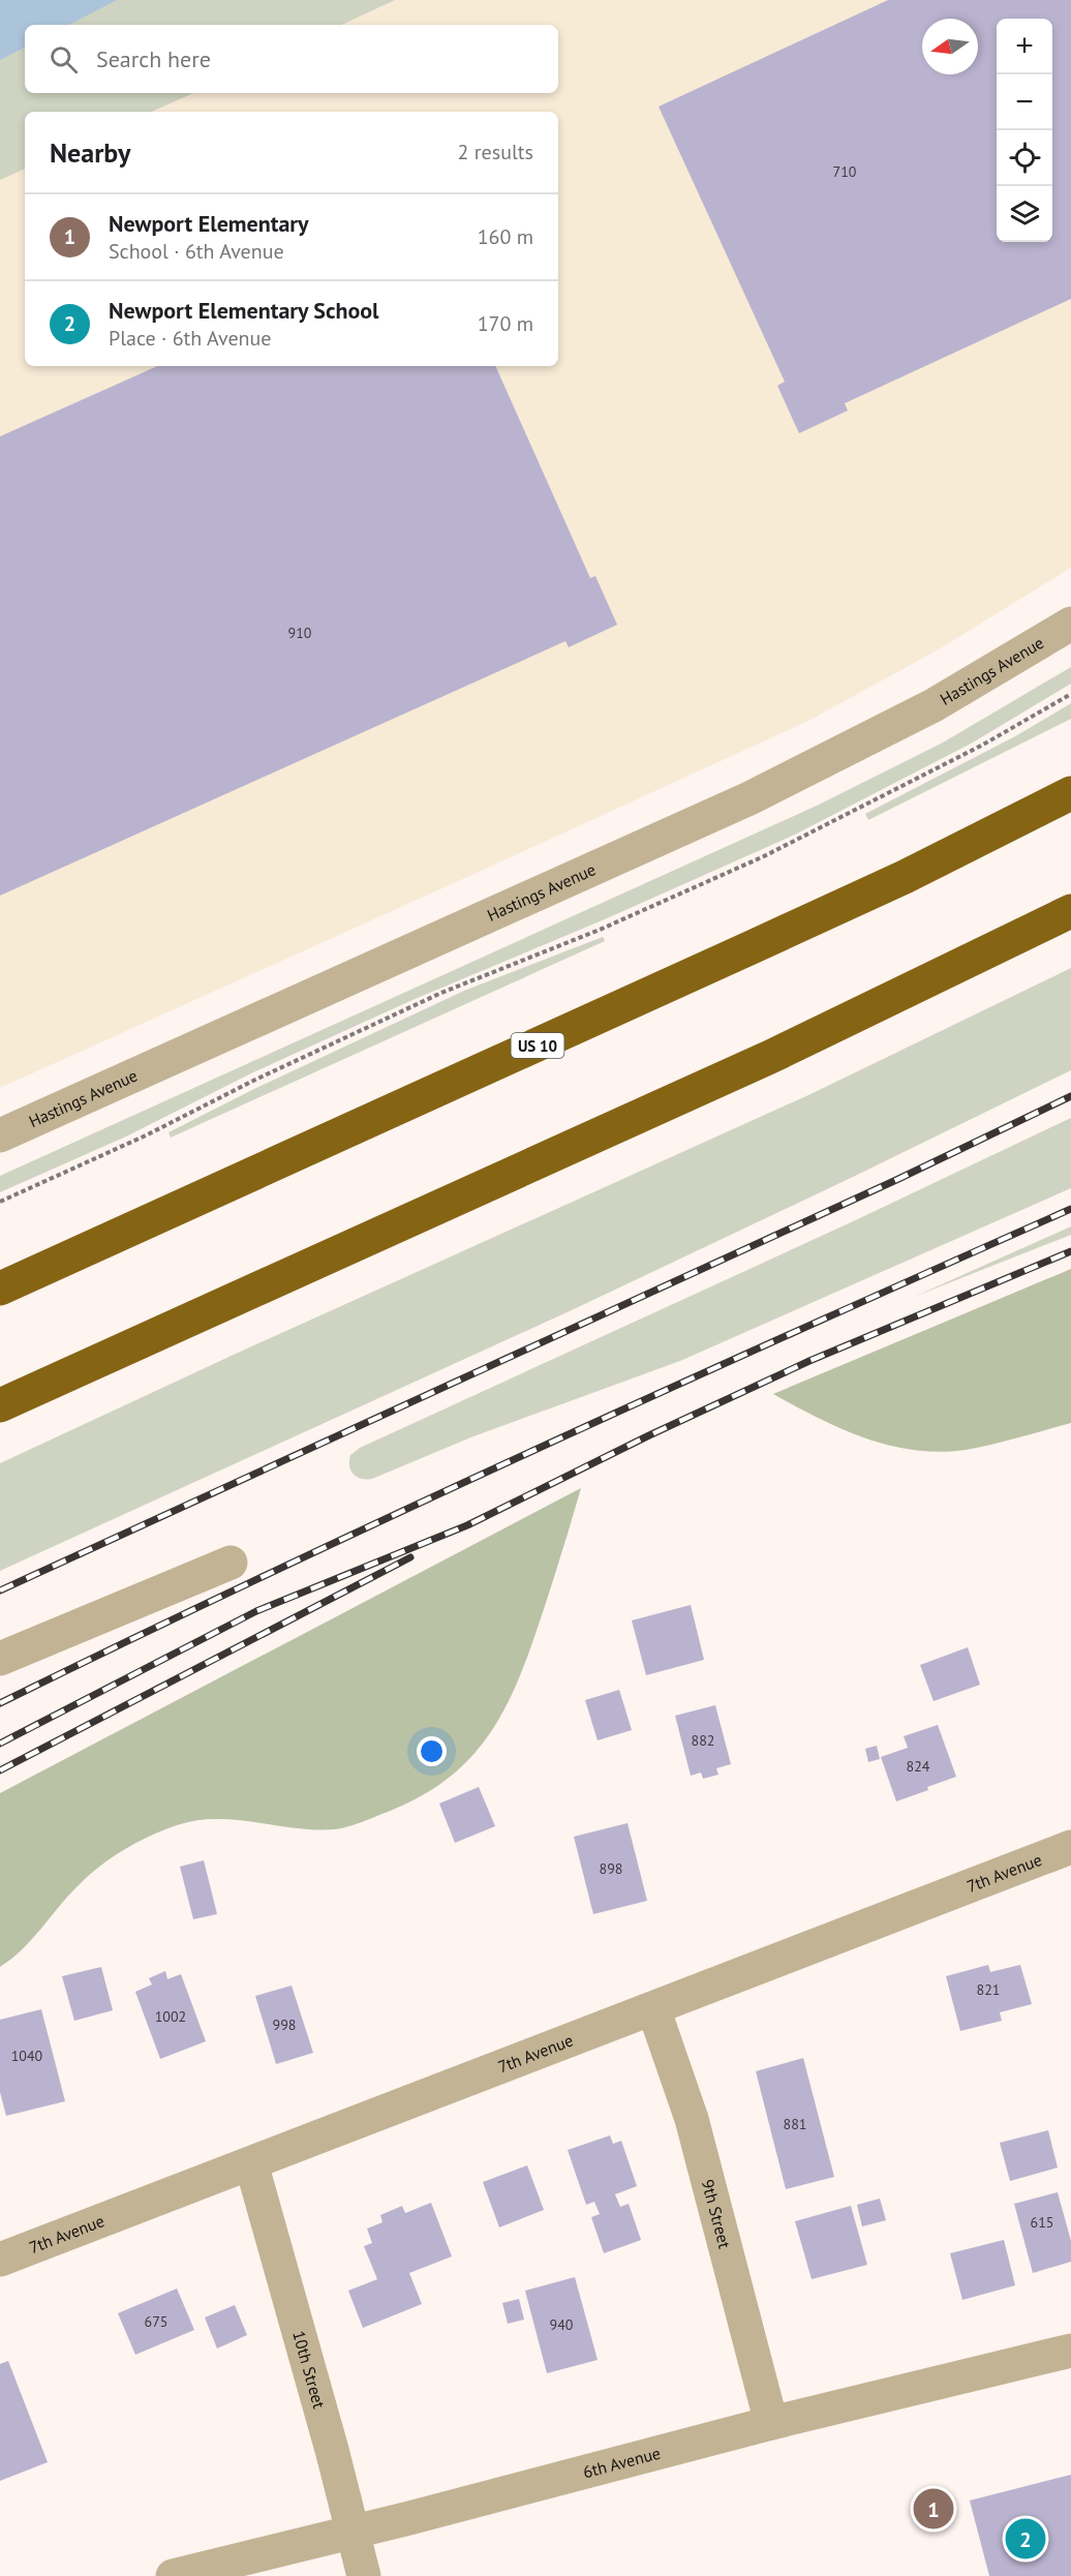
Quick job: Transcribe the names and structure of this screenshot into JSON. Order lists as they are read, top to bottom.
{
  "streets": {
    "highway": ["US 10"],
    "street": [
      "Hastings Avenue",
      "7th Avenue",
      "9th Street",
      "10th Street",
      "6th Avenue"
    ]
  },
  "crossings": [
    ["7th Avenue", "9th Street"],
    ["7th Avenue", "10th Street"],
    ["9th Street", "6th Avenue"],
    ["10th Street", "6th Avenue"]
  ],
  "house_numbers": [
    "710",
    "910",
    "882",
    "824",
    "898",
    "821",
    "1002",
    "998",
    "1040",
    "881",
    "615",
    "675",
    "940"
  ],
  "north": "left",
  "page": {
    "map_buttons": ["+", "−"],
    "search": "Search here",
    "heading": ["Nearby", "2 results"],
    "list": [
      {
        "mark": "1",
        "name": "Newport Elementary",
        "note": "School · 6th Avenue",
        "value": "160 m"
      },
      {
        "mark": "2",
        "name": "Newport Elementary School",
        "note": "Place · 6th Avenue",
        "value": "170 m"
      }
    ],
    "pins": ["1", "2"]
  }
}
